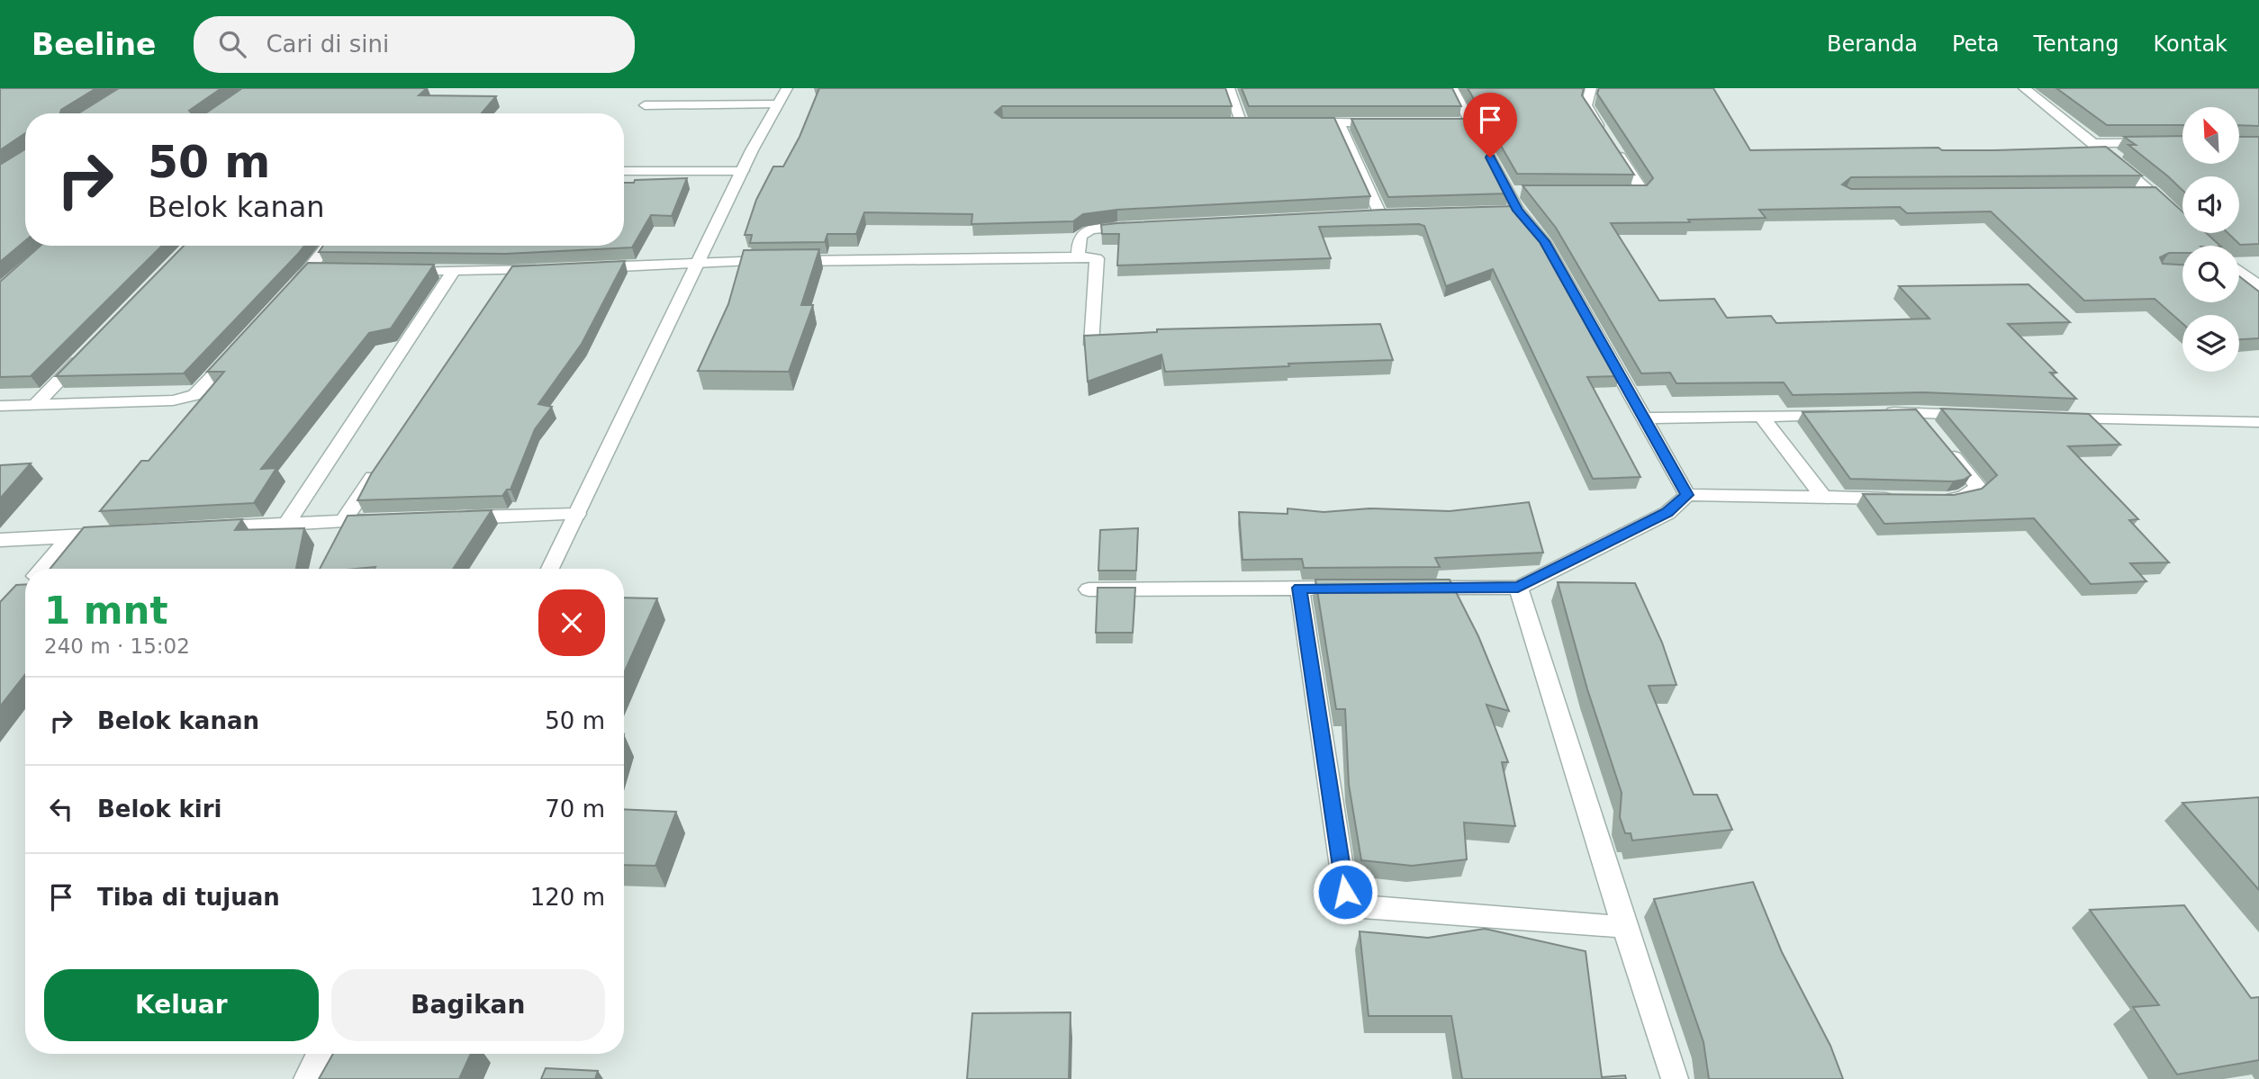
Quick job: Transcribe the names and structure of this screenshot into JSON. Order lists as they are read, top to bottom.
{
  "north": "top left",
  "page": {
    "header": "Beeline",
    "search": "Cari di sini",
    "nav": [
      "Beranda",
      "Peta",
      "Tentang",
      "Kontak"
    ],
    "turn": ["50 m", "Belok kanan"],
    "heading": ["1 mnt", "240 m · 15:02"],
    "list": [
      {
        "name": "Belok kanan",
        "value": "50 m"
      },
      {
        "name": "Belok kiri",
        "value": "70 m"
      },
      {
        "name": "Tiba di tujuan",
        "value": "120 m"
      }
    ],
    "buttons": ["Keluar", "Bagikan"]
  }
}
